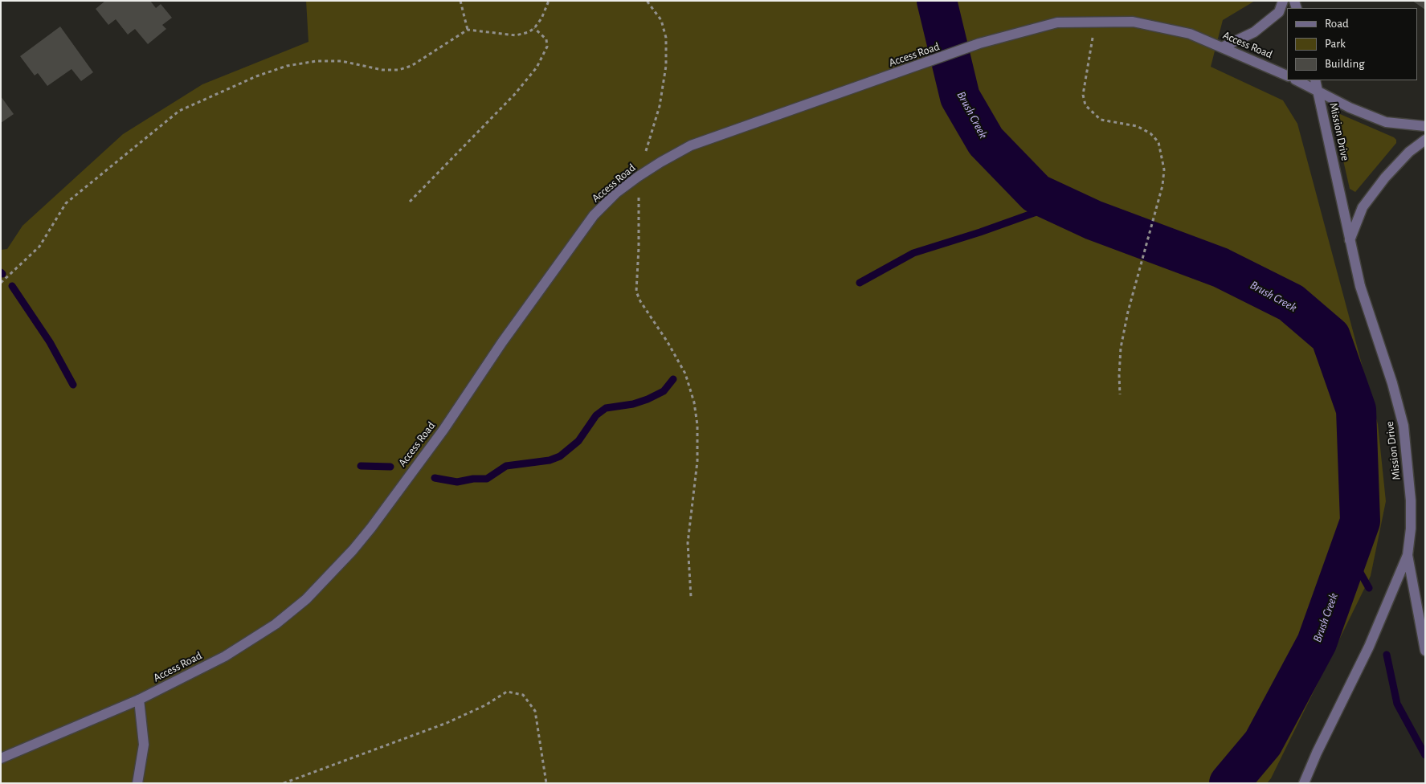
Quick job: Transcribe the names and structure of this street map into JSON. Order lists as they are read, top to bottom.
{
  "streets": {
    "street": ["Access Road", "Mission Drive"]
  },
  "water": ["Brush Creek"],
  "legend": ["Road", "Park", "Building"]
}
